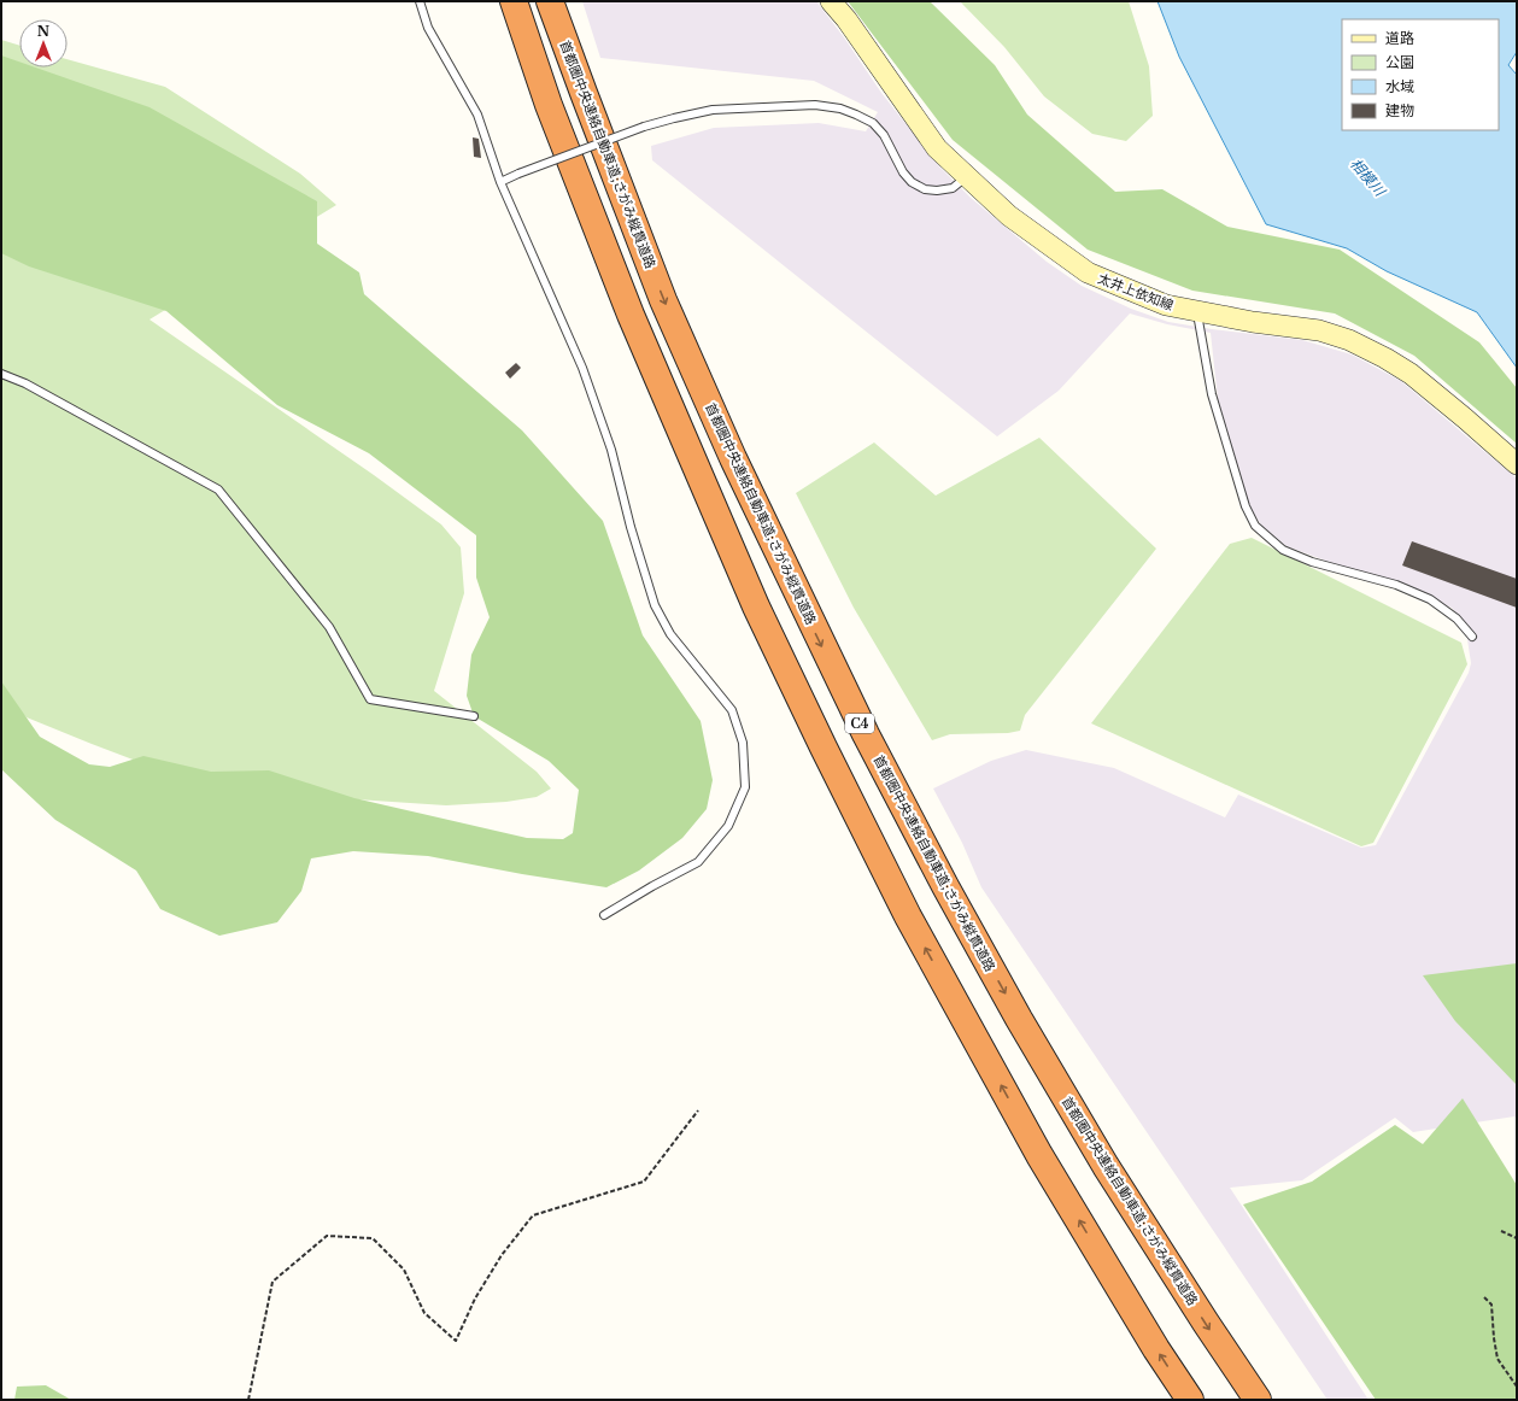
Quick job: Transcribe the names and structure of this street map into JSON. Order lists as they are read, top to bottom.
{
  "streets": {
    "highway": ["首都圏中央連絡自動車道;さがみ縦貫道路", "C4"],
    "main road": ["太井上依知線"]
  },
  "water": ["相模川"],
  "legend": [
    "道路",
    "公園",
    "水域",
    "建物"
  ],
  "north": "top"
}
